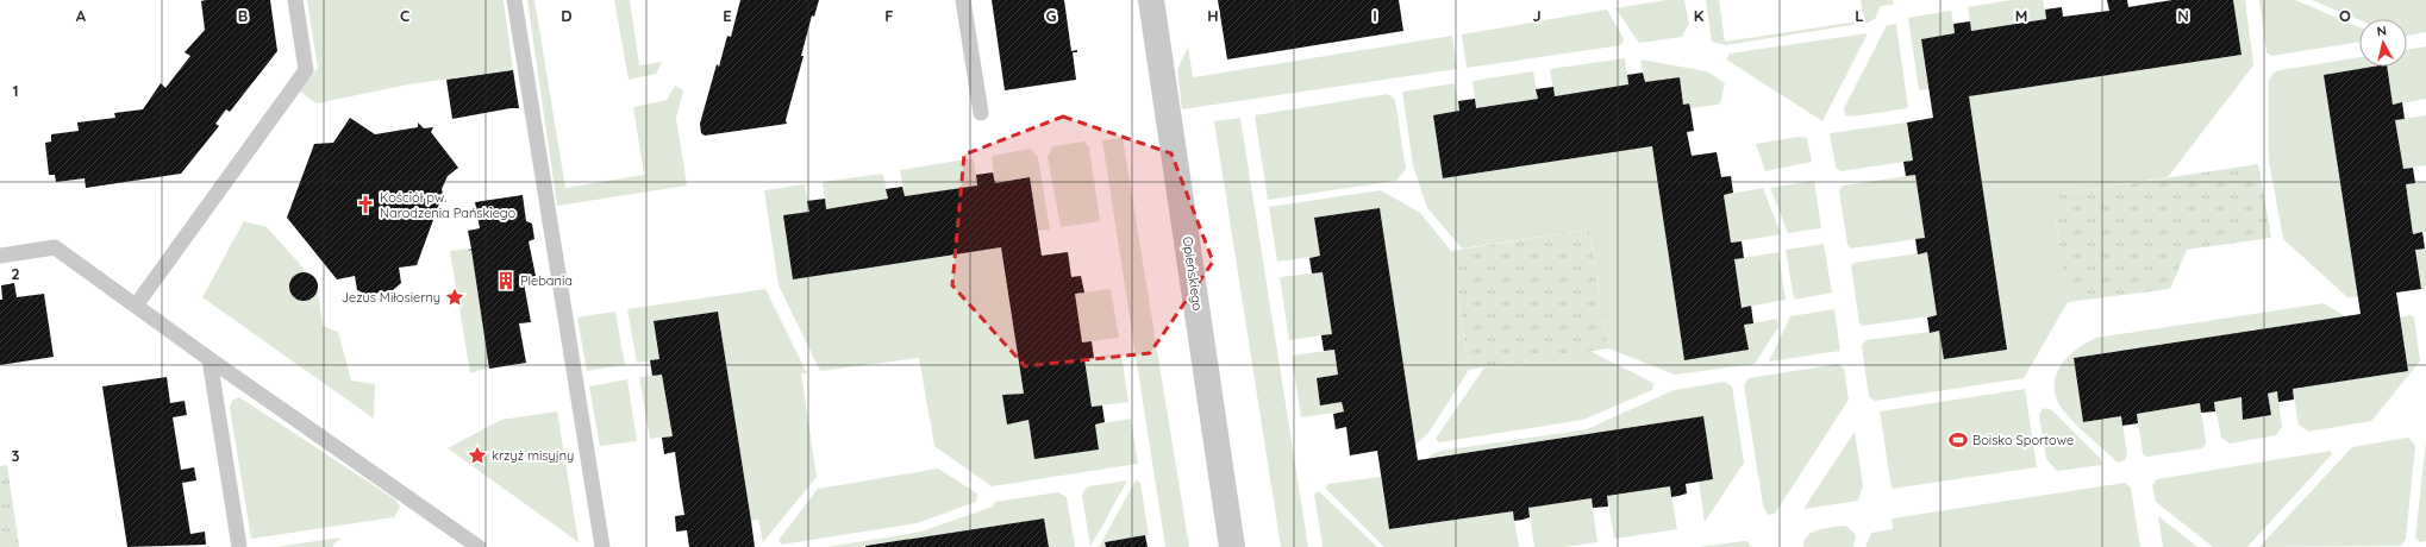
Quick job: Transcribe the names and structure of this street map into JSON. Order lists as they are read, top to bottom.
{
  "streets": {
    "street": ["Opieńskiego"]
  },
  "places": {
    "church": ["Kościół pw. Narodzenia Pańskiego"],
    "building": ["Plebania"],
    "place": ["Jezus Miłosierny", "krzyż misyjny"],
    "sports": ["Boisko Sportowe"]
  },
  "north": "top",
  "grid": {
    "columns": [
      "A",
      "B",
      "C",
      "D",
      "E",
      "F",
      "G",
      "H",
      "I",
      "J",
      "K",
      "L",
      "M",
      "N",
      "O"
    ],
    "rows": ["1", "2", "3"]
  }
}
